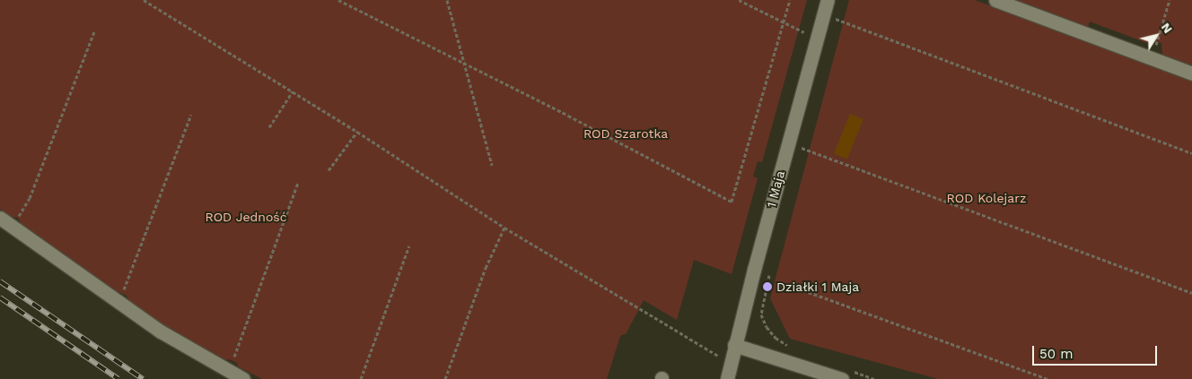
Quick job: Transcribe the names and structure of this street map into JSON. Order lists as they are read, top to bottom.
{
  "streets": {
    "street": ["1 Maja"]
  },
  "parks": ["ROD Szarotka", "ROD Kolejarz", "ROD Jedność"],
  "places": ["Działki 1 Maja"],
  "scale_bar": "50 m",
  "north": "top right"
}
